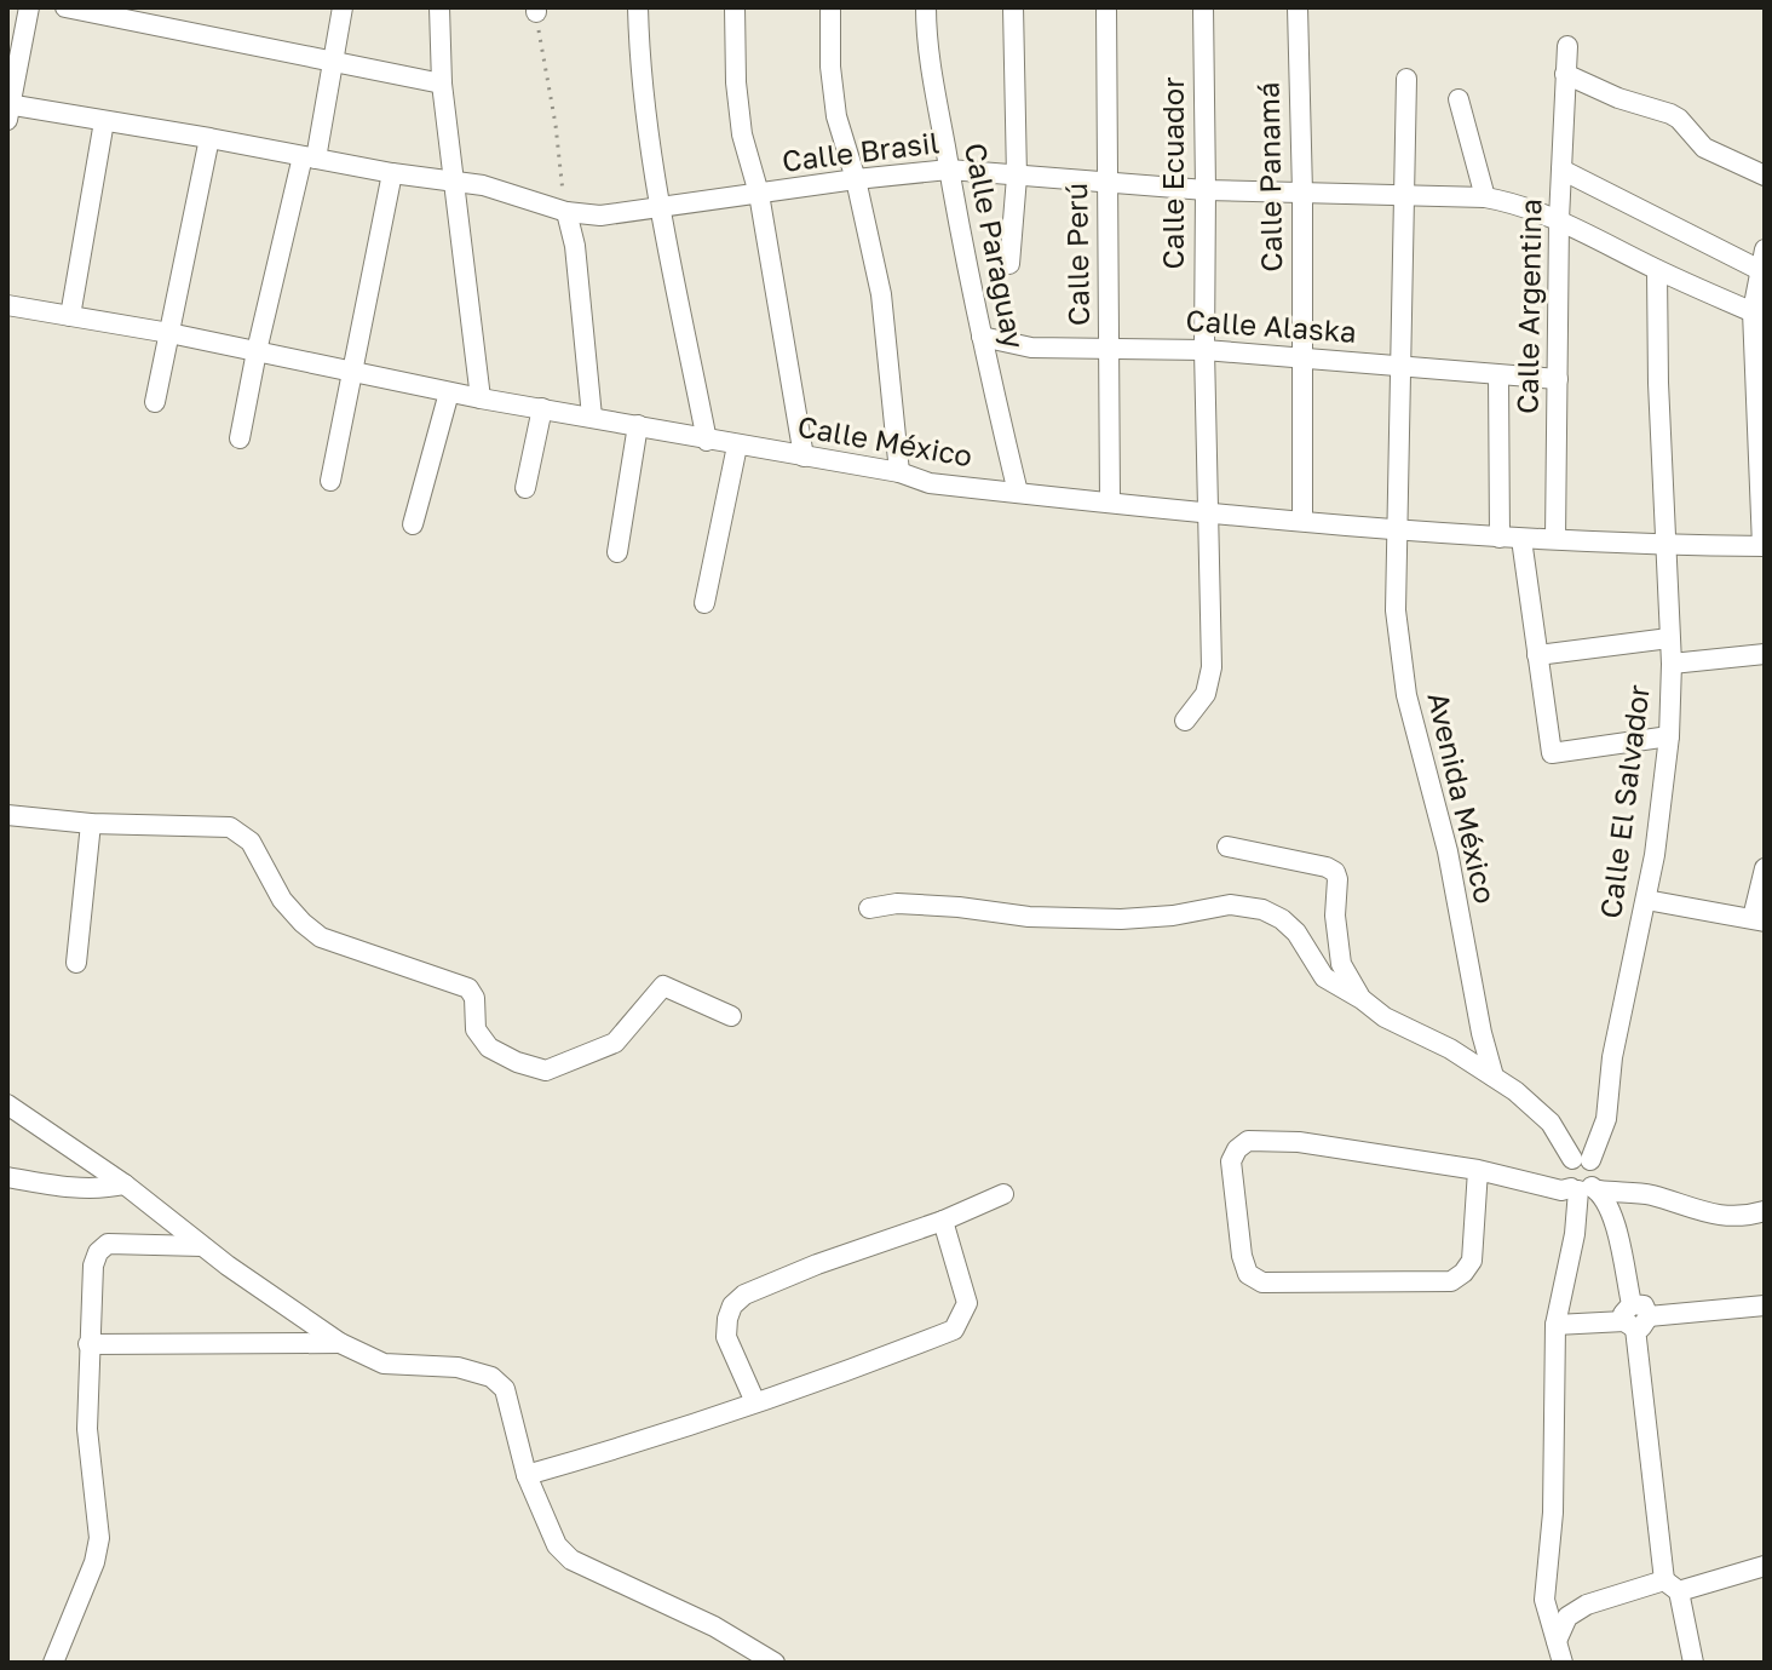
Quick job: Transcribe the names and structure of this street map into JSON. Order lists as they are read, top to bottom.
{
  "streets": {
    "street": [
      "Calle Brasil",
      "Calle Ecuador",
      "Calle Panamá",
      "Calle Paraguay",
      "Calle Perú",
      "Calle Argentina",
      "Calle Alaska",
      "Calle México",
      "Avenida México",
      "Calle El Salvador"
    ]
  },
  "crossings": [
    ["Calle Brasil", "Calle Ecuador"],
    ["Calle Brasil", "Calle Panamá"],
    ["Calle Brasil", "Calle Paraguay"],
    ["Calle Brasil", "Calle Perú"],
    ["Calle Brasil", "Calle Argentina"],
    ["Calle Brasil", "Avenida México"],
    ["Calle Brasil", "Calle El Salvador"],
    ["Calle Ecuador", "Calle Alaska"],
    ["Calle Ecuador", "Calle México"],
    ["Calle Panamá", "Calle Alaska"],
    ["Calle Panamá", "Calle México"],
    ["Calle Paraguay", "Calle Alaska"],
    ["Calle Paraguay", "Calle México"],
    ["Calle Perú", "Calle Alaska"],
    ["Calle Perú", "Calle México"],
    ["Calle Argentina", "Calle Alaska"],
    ["Calle Argentina", "Calle México"],
    ["Calle Alaska", "Avenida México"],
    ["Calle México", "Avenida México"],
    ["Calle México", "Calle El Salvador"]
  ]
}
